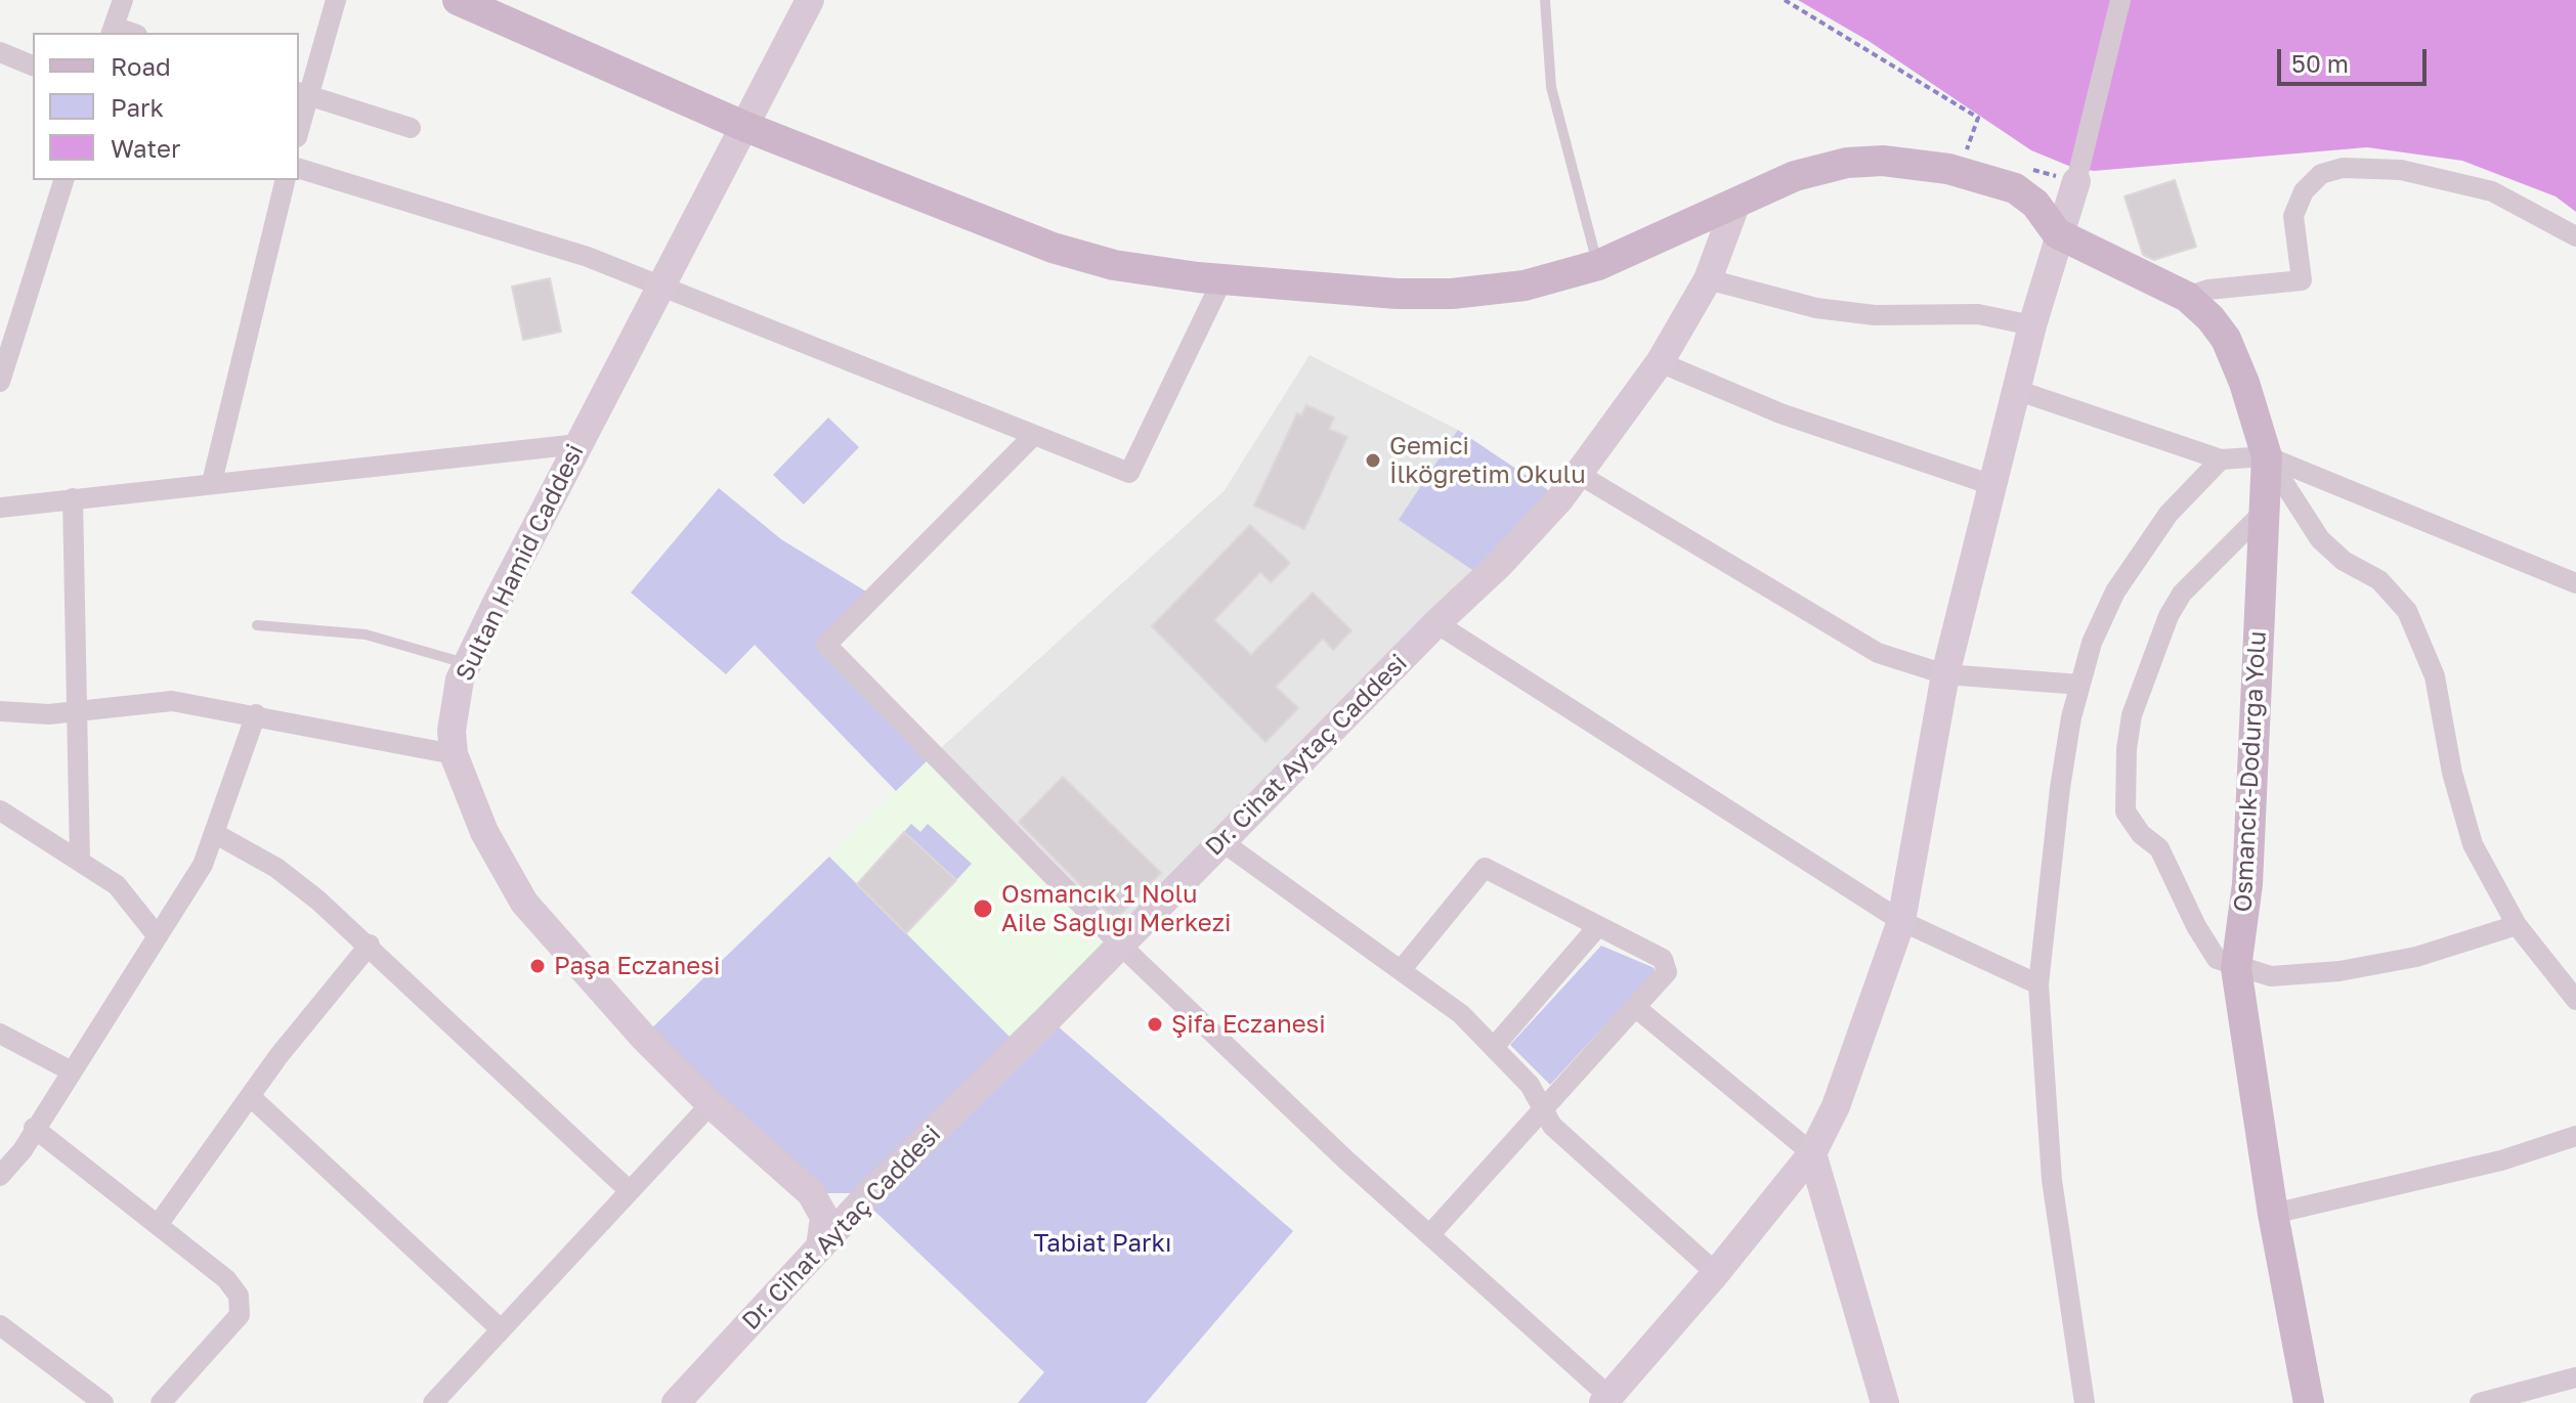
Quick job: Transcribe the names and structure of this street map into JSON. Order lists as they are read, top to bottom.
{
  "streets": {
    "main road": ["Osmancık-Dodurga Yolu"],
    "street": ["Sultan Hamid Caddesi", "Dr. Cihat Aytaç Caddesi"]
  },
  "parks": ["Tabiat Parkı"],
  "places": [
    "Gemici İlköğretim Okulu",
    "Osmancık 1 Nolu Aile Sağlığı Merkezi",
    "Paşa Eczanesi",
    "Şifa Eczanesi"
  ],
  "legend": ["Road", "Park", "Water"],
  "scale_bar": "50 m"
}
